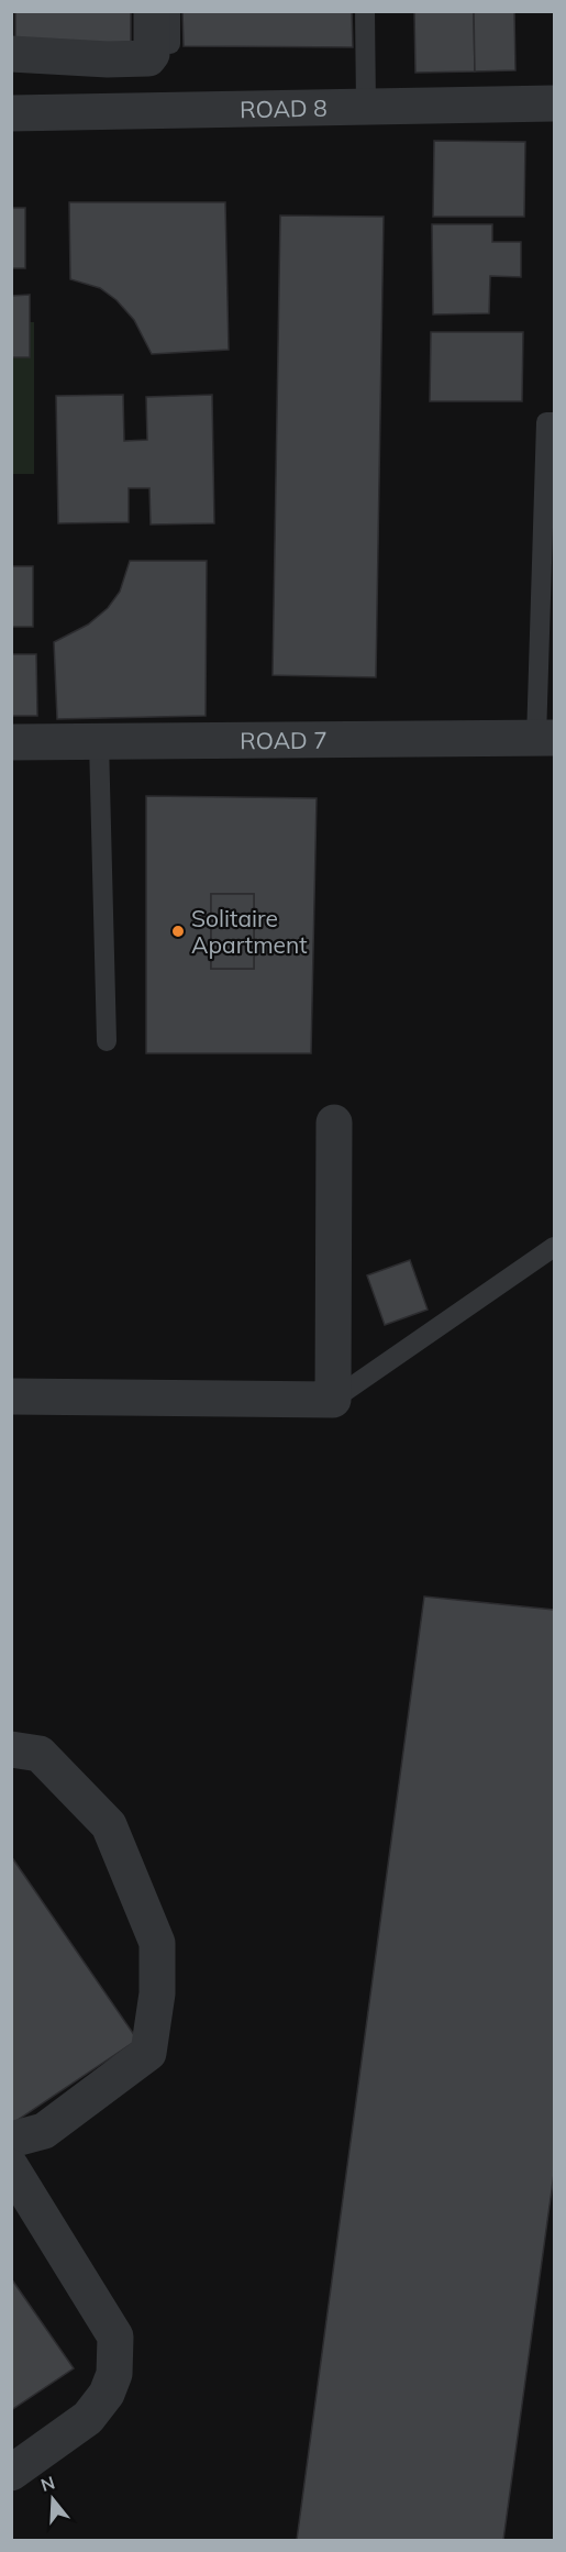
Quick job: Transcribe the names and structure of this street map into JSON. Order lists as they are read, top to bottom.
{
  "streets": {
    "street": ["ROAD 8", "ROAD 7"]
  },
  "places": ["Solitaire Apartment"],
  "north": "top"
}
